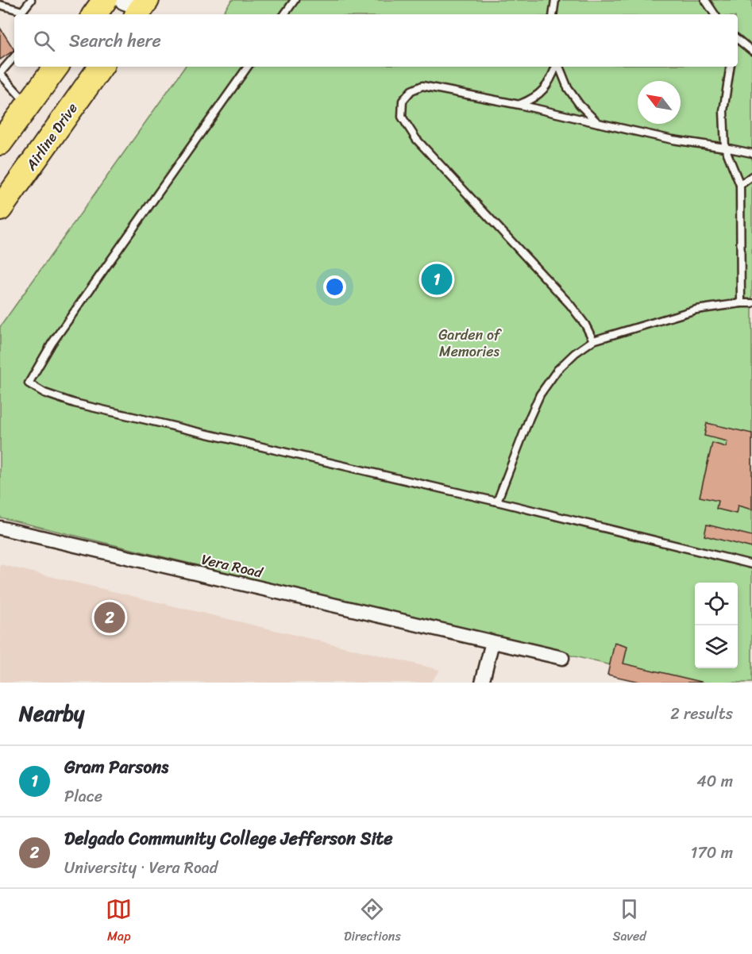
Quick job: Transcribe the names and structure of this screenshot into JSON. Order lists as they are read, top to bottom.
{
  "streets": {
    "highway": ["Airline Drive"],
    "street": ["Vera Road"]
  },
  "parks": ["Garden of Memories"],
  "north": "top left",
  "page": {
    "search": "Search here",
    "pins": ["1", "2"],
    "heading": ["Nearby", "2 results"],
    "list": [
      {
        "mark": "1",
        "name": "Gram Parsons",
        "note": "Place",
        "value": "40 m"
      },
      {
        "mark": "2",
        "name": "Delgado Community College Jefferson Site",
        "note": "University · Vera Road",
        "value": "170 m"
      }
    ],
    "nav": ["Map", "Directions", "Saved"]
  }
}
